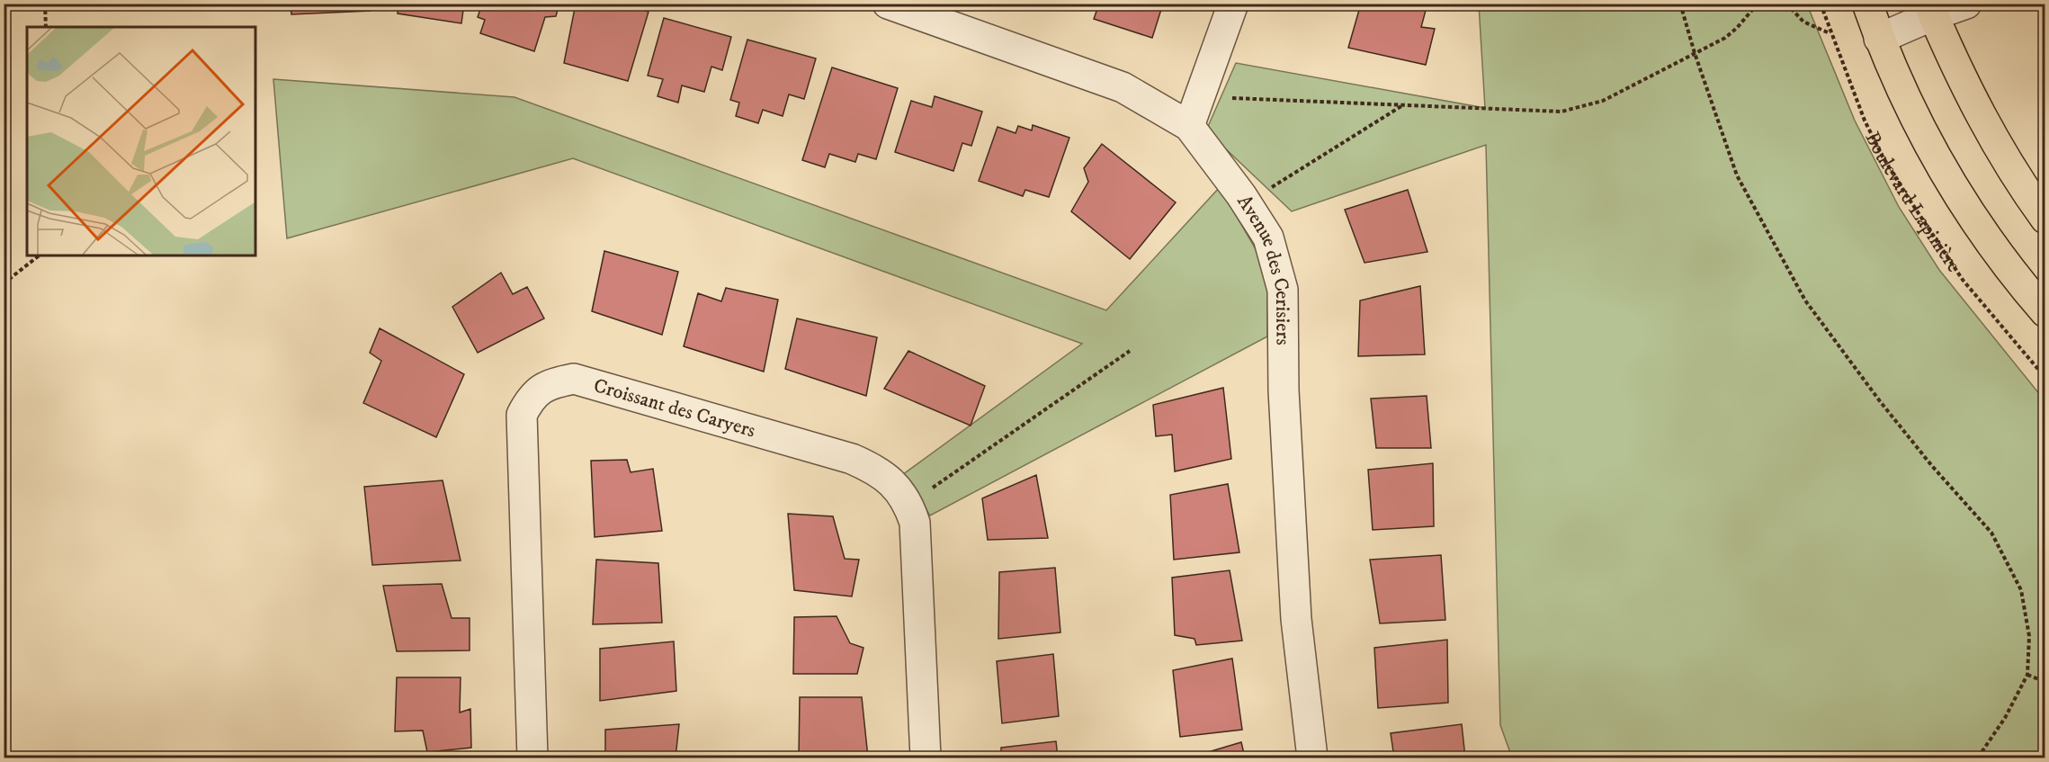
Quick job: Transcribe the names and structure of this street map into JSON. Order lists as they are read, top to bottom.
{
  "streets": {
    "main road": ["Boulevard Lapinière"],
    "street": ["Avenue des Cerisiers", "Croissant des Caryers"]
  }
}
